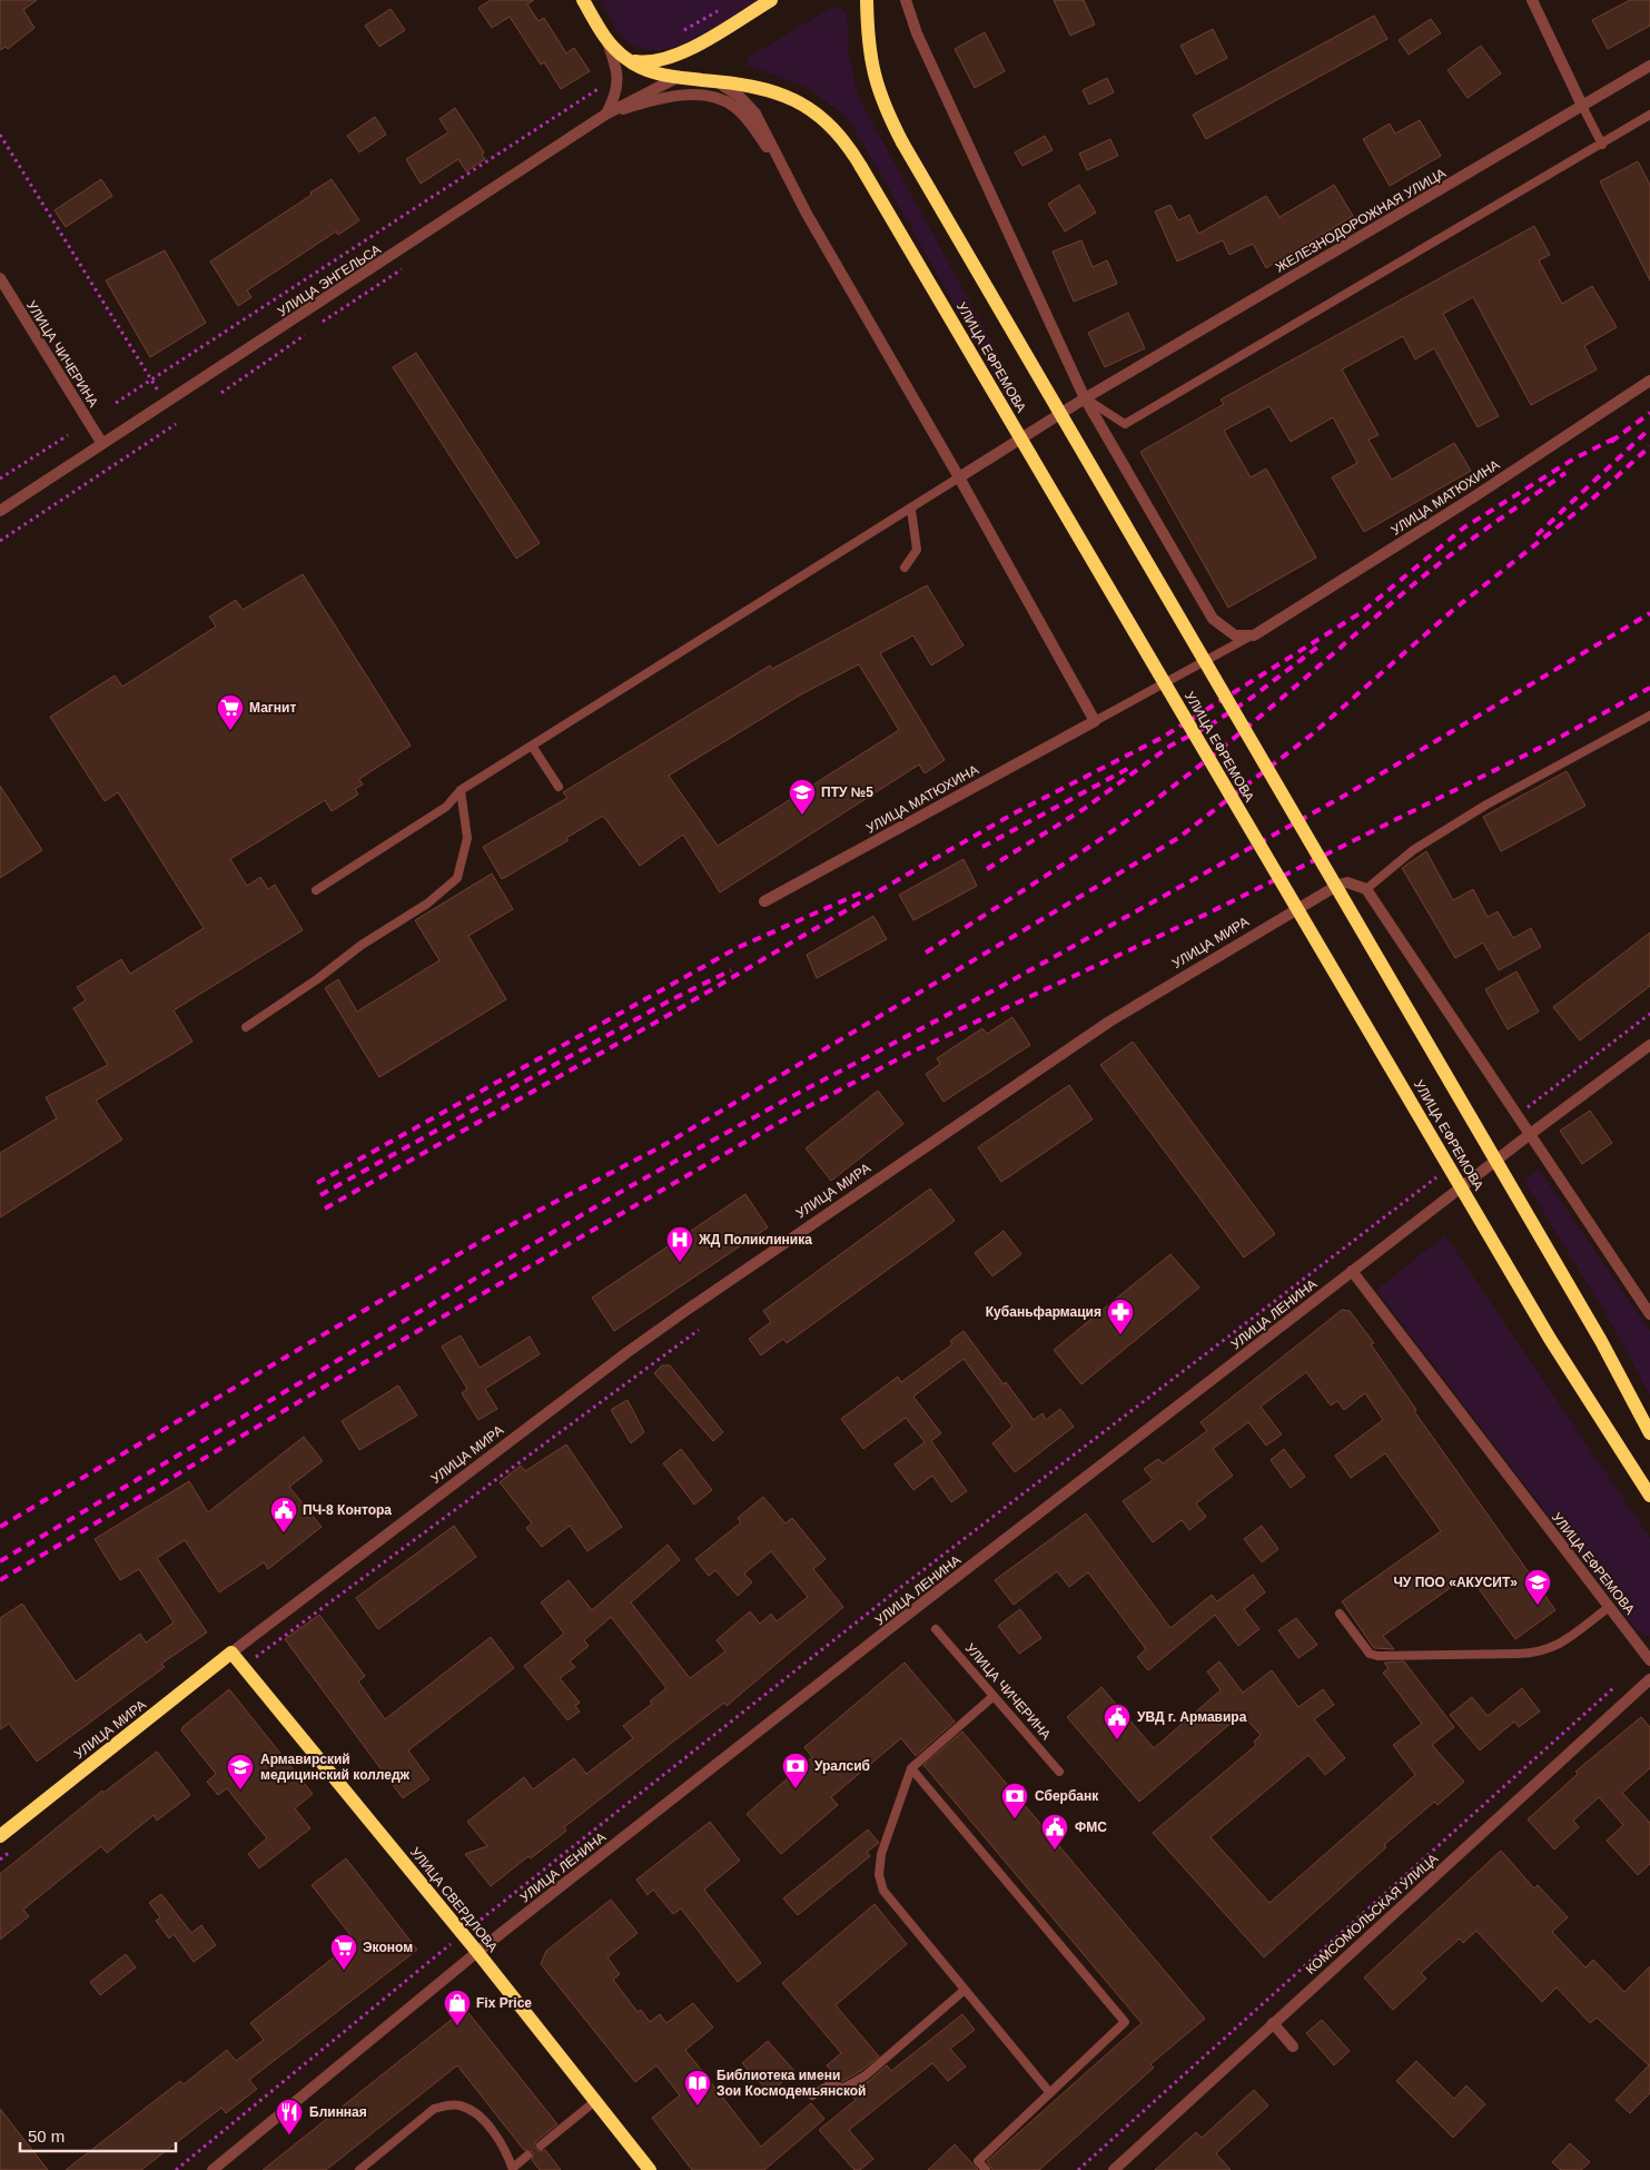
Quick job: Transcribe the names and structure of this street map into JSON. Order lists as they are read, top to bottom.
{
  "streets": {
    "main road": ["УЛИЦА ЕФРЕМОВА", "УЛИЦА МИРА", "УЛИЦА СВЕРДЛОВА"],
    "street": [
      "ЖЕЛЕЗНОДОРОЖНАЯ УЛИЦА",
      "УЛИЦА ЭНГЕЛЬСА",
      "УЛИЦА ЧИЧЕРИНА",
      "УЛИЦА МАТЮХИНА",
      "УЛИЦА ЛЕНИНА",
      "КОМСОМОЛЬСКАЯ УЛИЦА"
    ]
  },
  "crossings": [
    ["ЖЕЛЕЗНОДОРОЖНАЯ УЛИЦА", "УЛИЦА ЕФРЕМОВА"],
    ["УЛИЦА ЭНГЕЛЬСА", "УЛИЦА ЧИЧЕРИНА"],
    ["УЛИЦА ЭНГЕЛЬСА", "УЛИЦА ЕФРЕМОВА"],
    ["УЛИЦА ЕФРЕМОВА", "УЛИЦА МАТЮХИНА"],
    ["УЛИЦА ЕФРЕМОВА", "УЛИЦА ЛЕНИНА"],
    ["УЛИЦА МИРА", "УЛИЦА СВЕРДЛОВА"],
    ["УЛИЦА ЛЕНИНА", "УЛИЦА СВЕРДЛОВА"]
  ],
  "places": {
    "supermarket": ["Магнит", "Эконом"],
    "school or university": ["ПТУ №5", "ЧУ ПОО «АКУСИТ»", "Армавирский медицинский колледж"],
    "hospital": ["ЖД Поликлиника"],
    "pharmacy": ["Кубаньфармация"],
    "public building": ["ПЧ-8 Контора", "УВД г. Армавира", "ФМС"],
    "bank": ["Уралсиб", "Сбербанк"],
    "shop": ["Fix Price"],
    "library": ["Библиотека имени Зои Космодемьянской"],
    "restaurant": ["Блинная"]
  },
  "scale_bar": "50 m"
}
